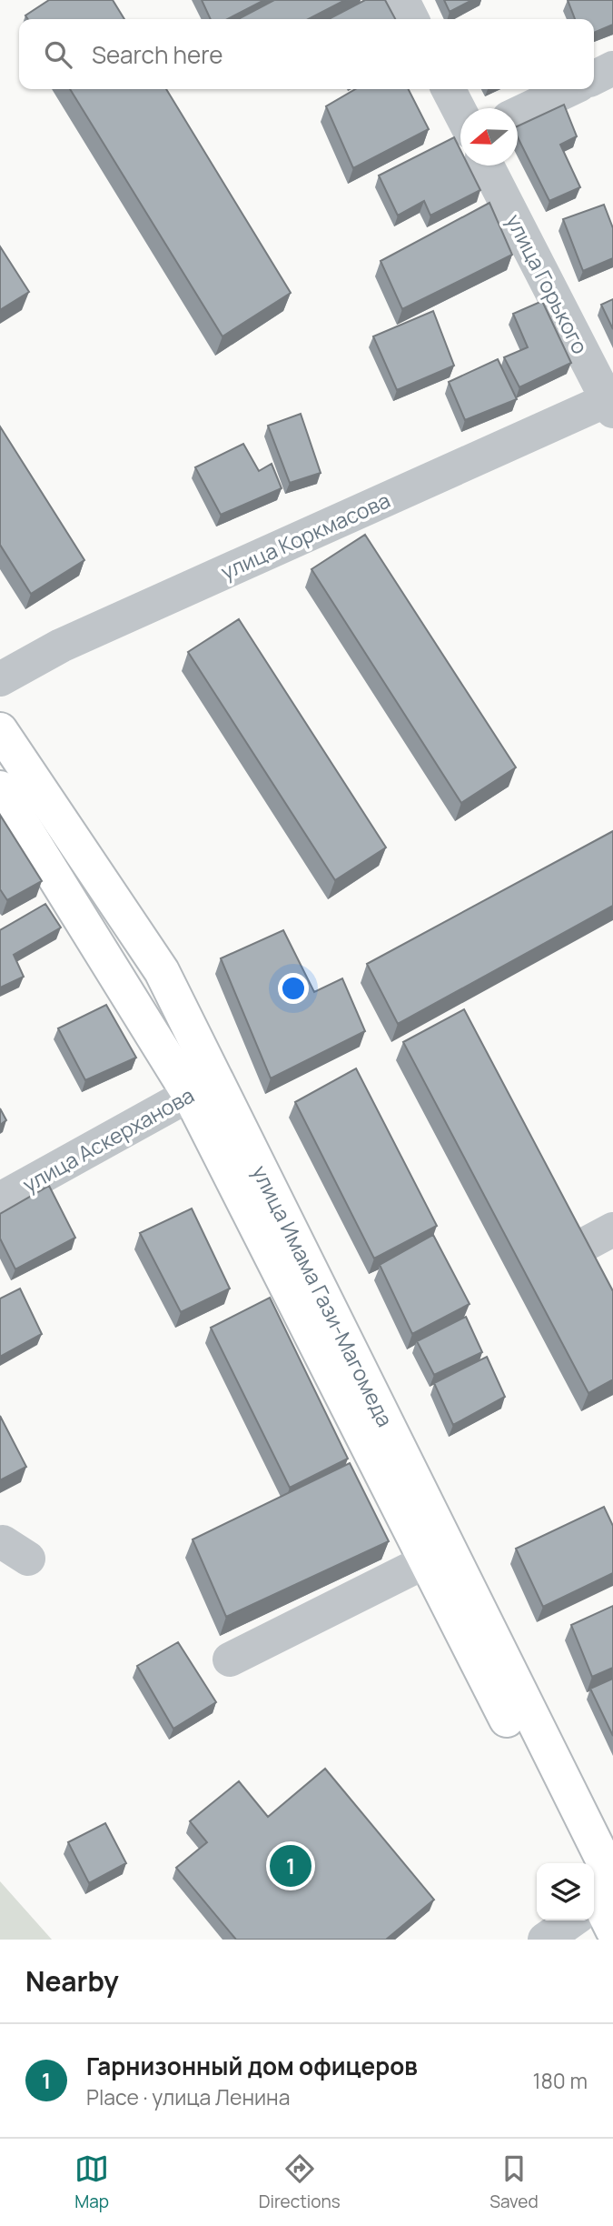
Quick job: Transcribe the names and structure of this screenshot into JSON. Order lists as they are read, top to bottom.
{
  "streets": {
    "main road": ["улица Имама Гази-Магомеда"],
    "street": ["улица Горького", "улица Коркмасова", "улица Аскерханова"]
  },
  "crossings": [
    ["улица Горького", "улица Коркмасова"],
    ["улица Аскерханова", "улица Имама Гази-Магомеда"]
  ],
  "north": "left",
  "page": {
    "search": "Search here",
    "pins": "1",
    "heading": "Nearby",
    "list": [
      {
        "mark": "1",
        "name": "Гарнизонный дом офицеров",
        "note": "Place · улица Ленина",
        "value": "180 m"
      }
    ],
    "nav": ["Map", "Directions", "Saved"]
  }
}
